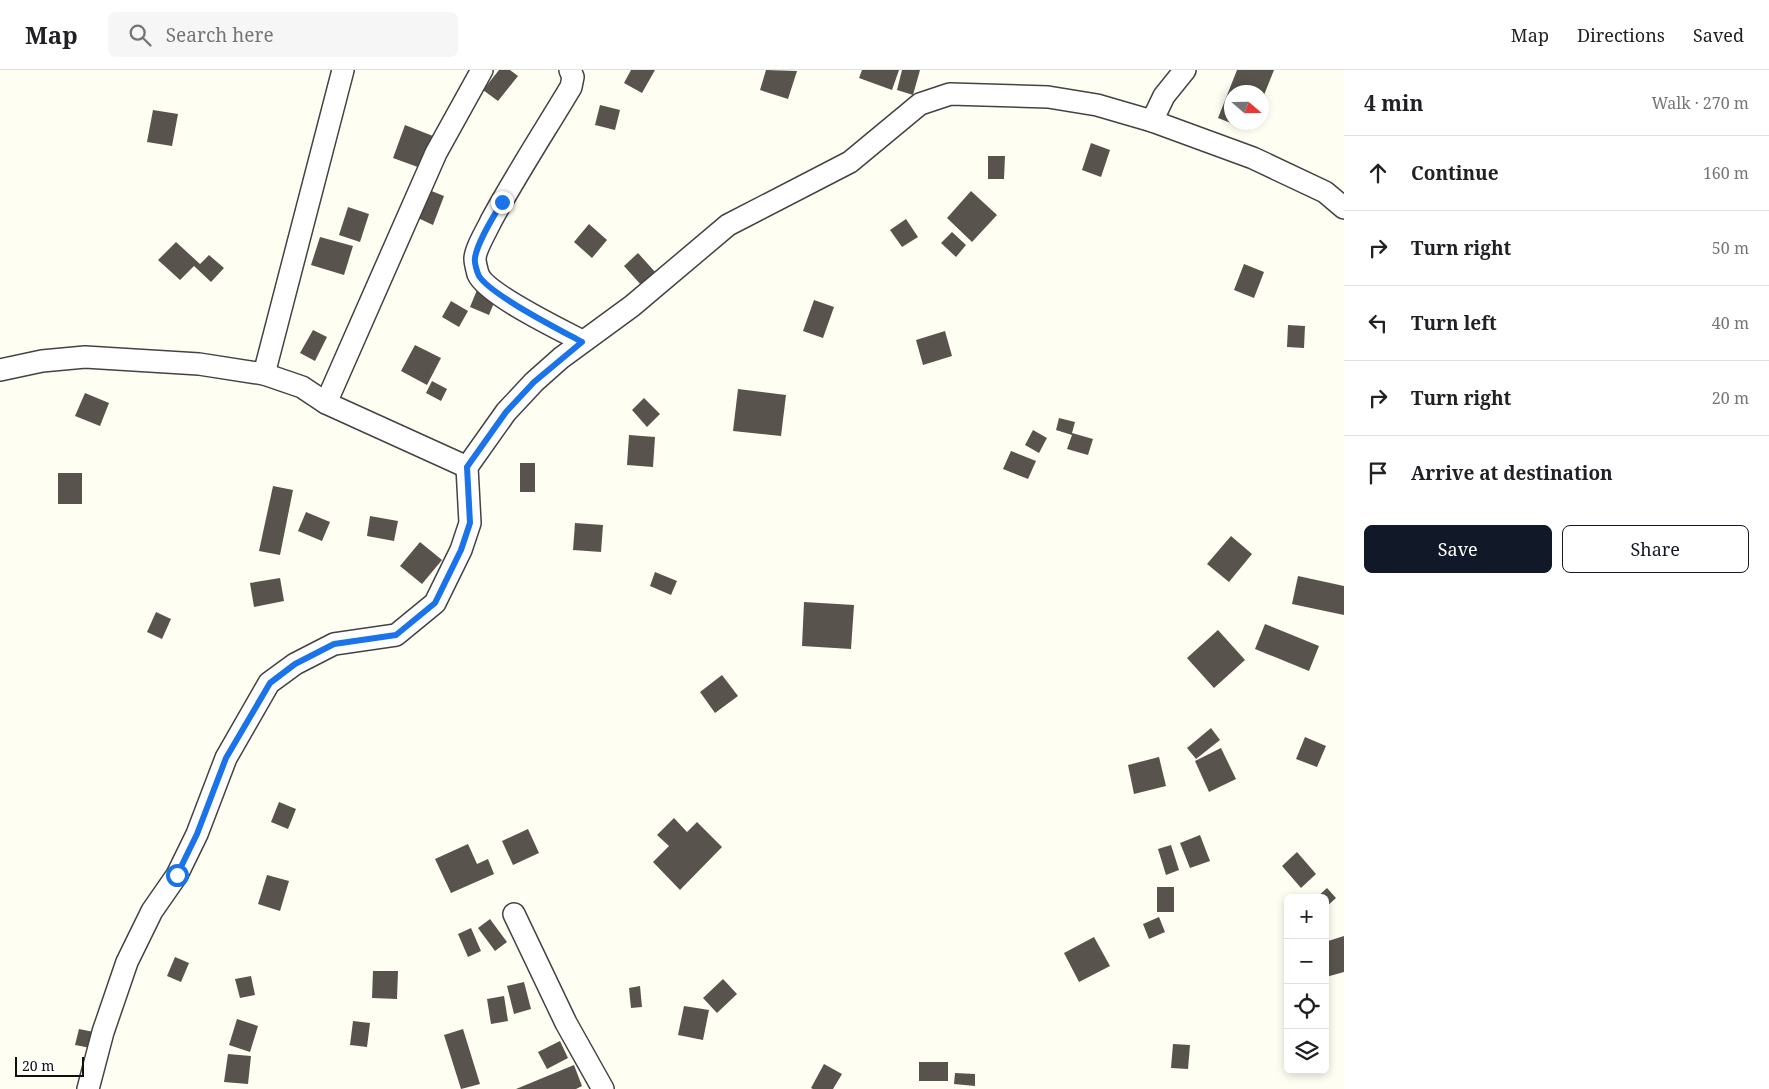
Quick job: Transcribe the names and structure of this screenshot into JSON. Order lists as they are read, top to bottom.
{
  "scale_bar": "20 m",
  "north": "right",
  "page": {
    "header": "Map",
    "search": "Search here",
    "nav": ["Map", "Directions", "Saved"],
    "heading": ["4 min", "Walk · 270 m"],
    "list": [
      ["Continue", "160 m"],
      ["Turn right", "50 m"],
      ["Turn left", "40 m"],
      ["Turn right", "20 m"],
      "Arrive at destination"
    ],
    "buttons": ["Save", "Share"],
    "map_buttons": ["+", "−"],
    "scale": "20 m"
  }
}
